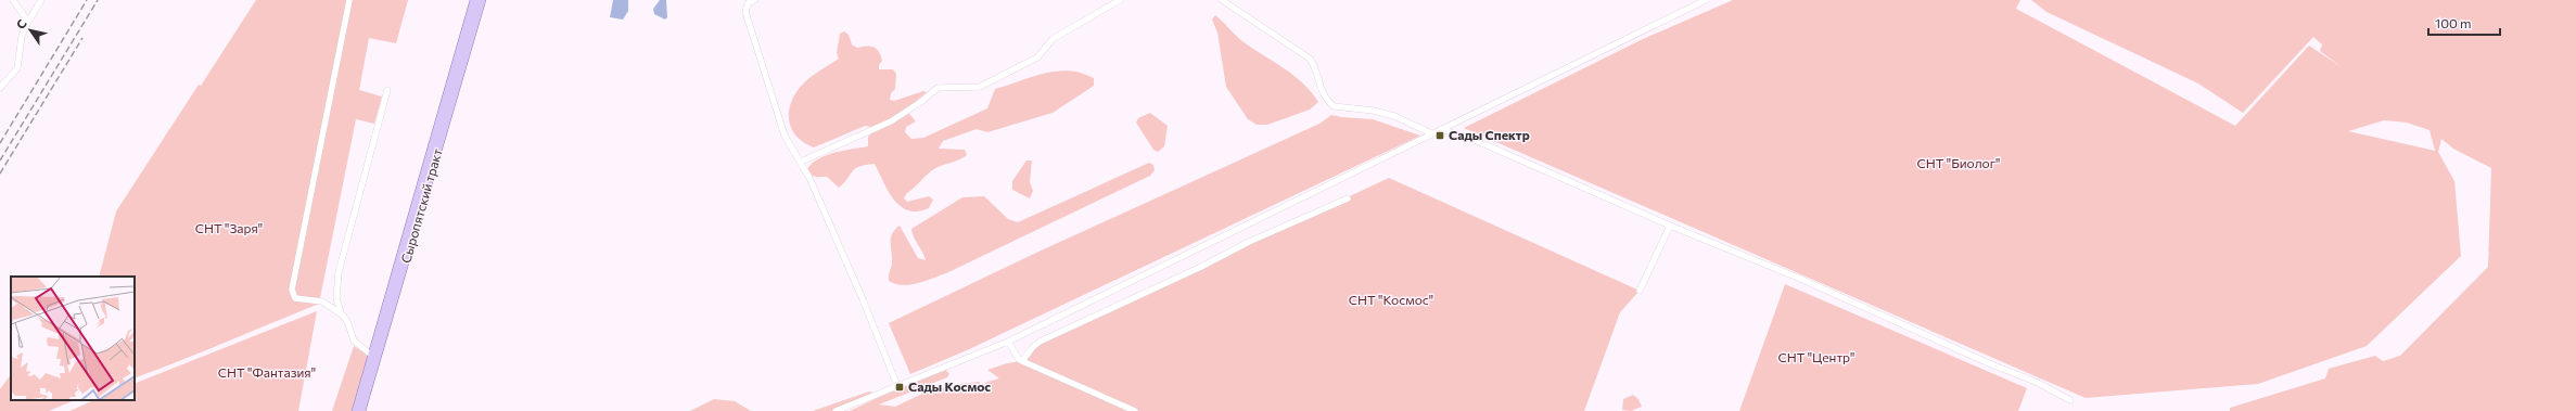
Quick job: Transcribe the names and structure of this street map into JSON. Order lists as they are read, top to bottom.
{
  "streets": {
    "main road": ["Сыропятский тракт"]
  },
  "parks": [
    "СНТ \"Биолог\"",
    "СНТ \"Заря\"",
    "СНТ \"Космос\"",
    "СНТ \"Центр\"",
    "СНТ \"Фантазия\""
  ],
  "places": {
    "transit": ["Сады Спектр", "Сады Космос"]
  },
  "scale_bar": "100 m",
  "north": "top left"
}
